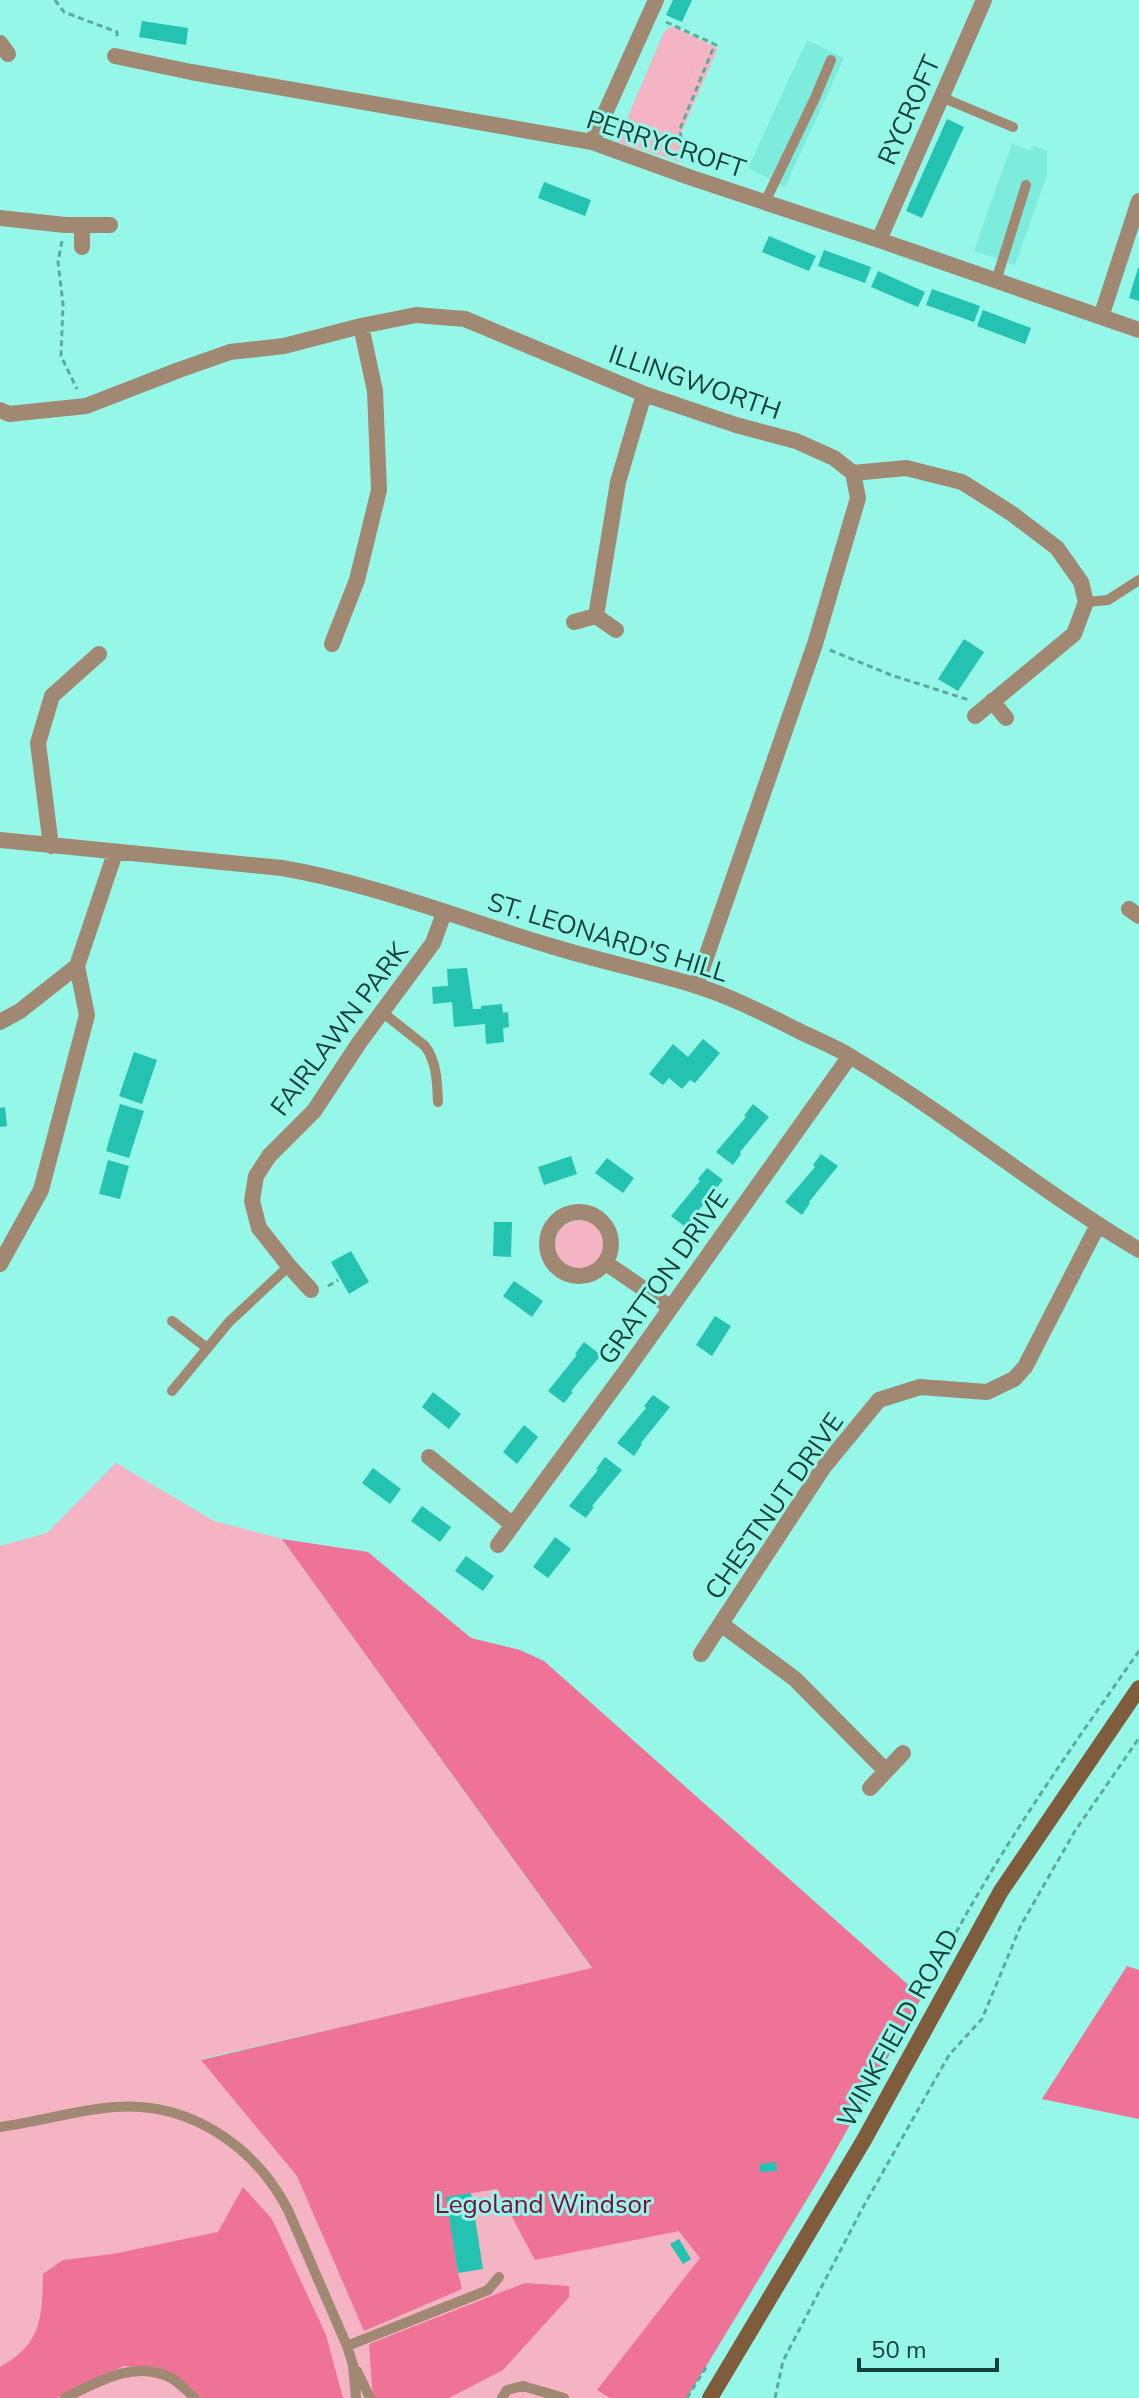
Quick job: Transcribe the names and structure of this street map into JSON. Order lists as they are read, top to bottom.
{
  "streets": {
    "main road": ["WINKFIELD ROAD"],
    "street": [
      "RYCROFT",
      "PERRYCROFT",
      "ILLINGWORTH",
      "ST. LEONARD'S HILL",
      "FAIRLAWN PARK",
      "GRATTON DRIVE",
      "CHESTNUT DRIVE"
    ]
  },
  "crossings": [
    ["RYCROFT", "PERRYCROFT"],
    ["ST. LEONARD'S HILL", "FAIRLAWN PARK"],
    ["ST. LEONARD'S HILL", "GRATTON DRIVE"],
    ["ST. LEONARD'S HILL", "CHESTNUT DRIVE"]
  ],
  "parks": ["Legoland Windsor"],
  "scale_bar": "50 m"
}
